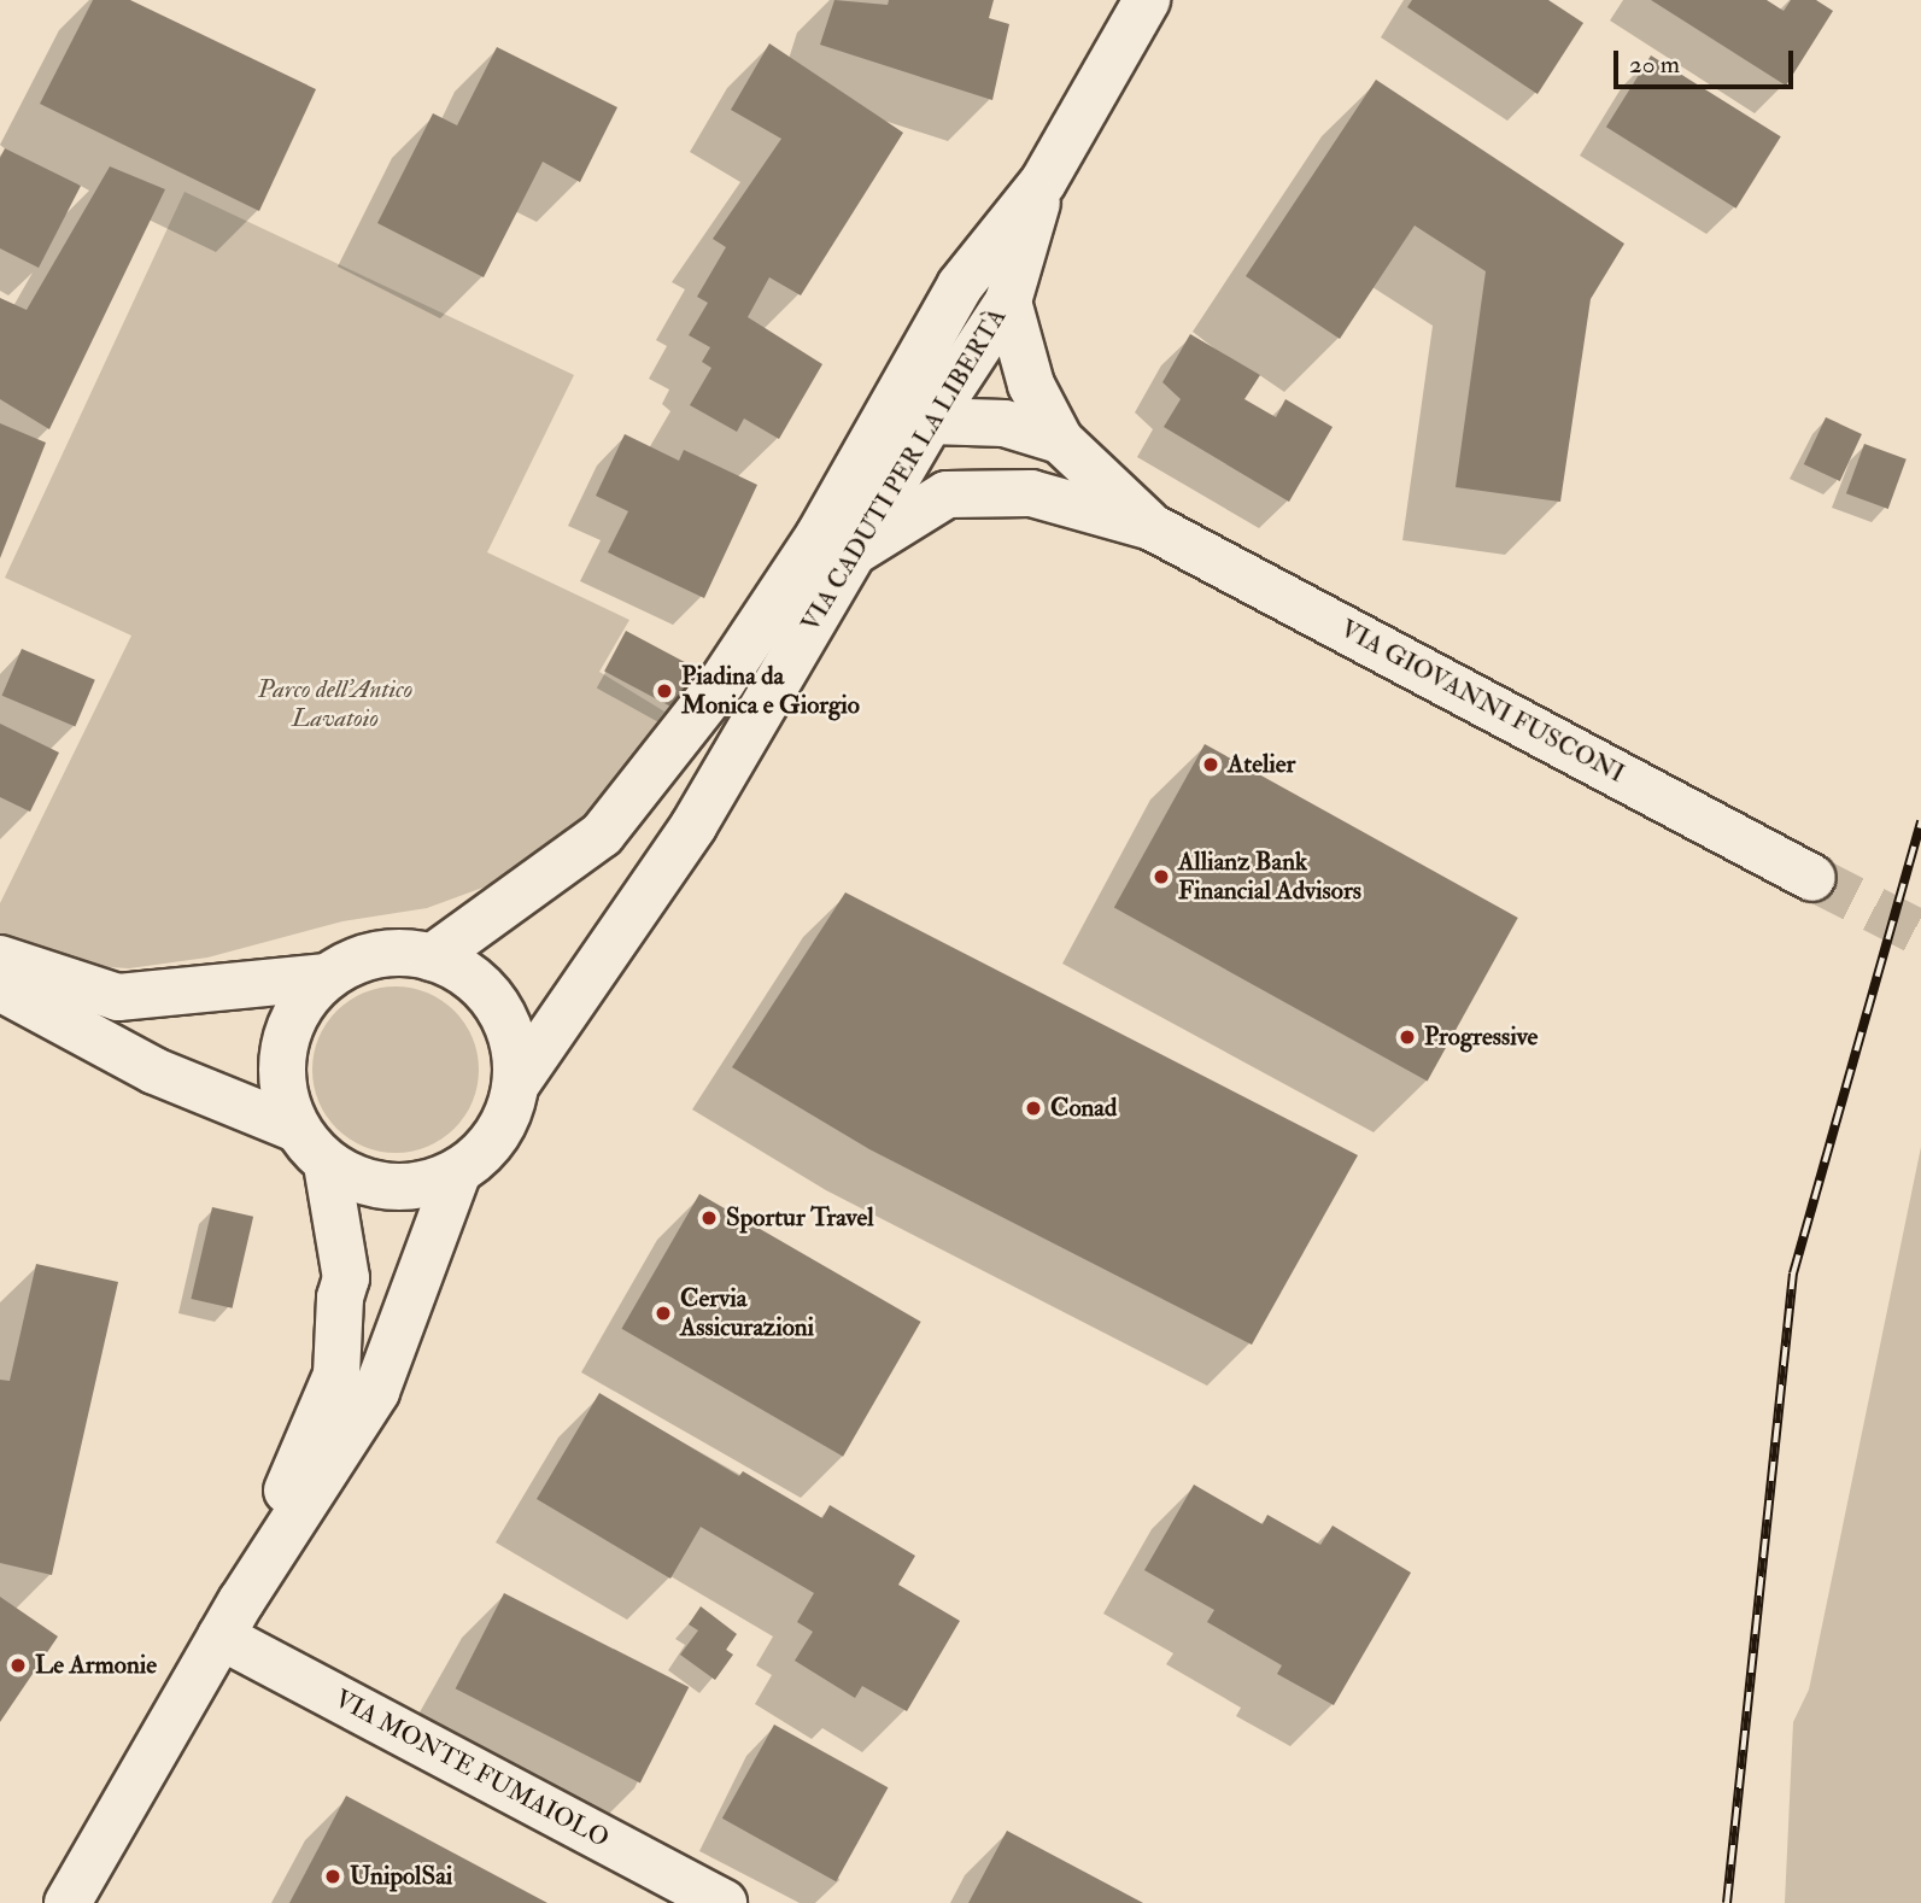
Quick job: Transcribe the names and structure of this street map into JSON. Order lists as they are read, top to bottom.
{
  "streets": {
    "street": ["VIA CADUTI PER LA LIBERTÀ", "VIA GIOVANNI FUSCONI", "VIA MONTE FUMAIOLO"]
  },
  "crossings": [
    ["VIA CADUTI PER LA LIBERTÀ", "VIA GIOVANNI FUSCONI"]
  ],
  "parks": ["Parco dell'Antico Lavatoio"],
  "places": [
    "Piadina da Monica e Giorgio",
    "Atelier",
    "Allianz Bank Financial Advisors",
    "Progressive",
    "Conad",
    "Sportur Travel",
    "Cervia Assicurazioni",
    "Le Armonie",
    "UnipolSai"
  ],
  "scale_bar": "20 m"
}
